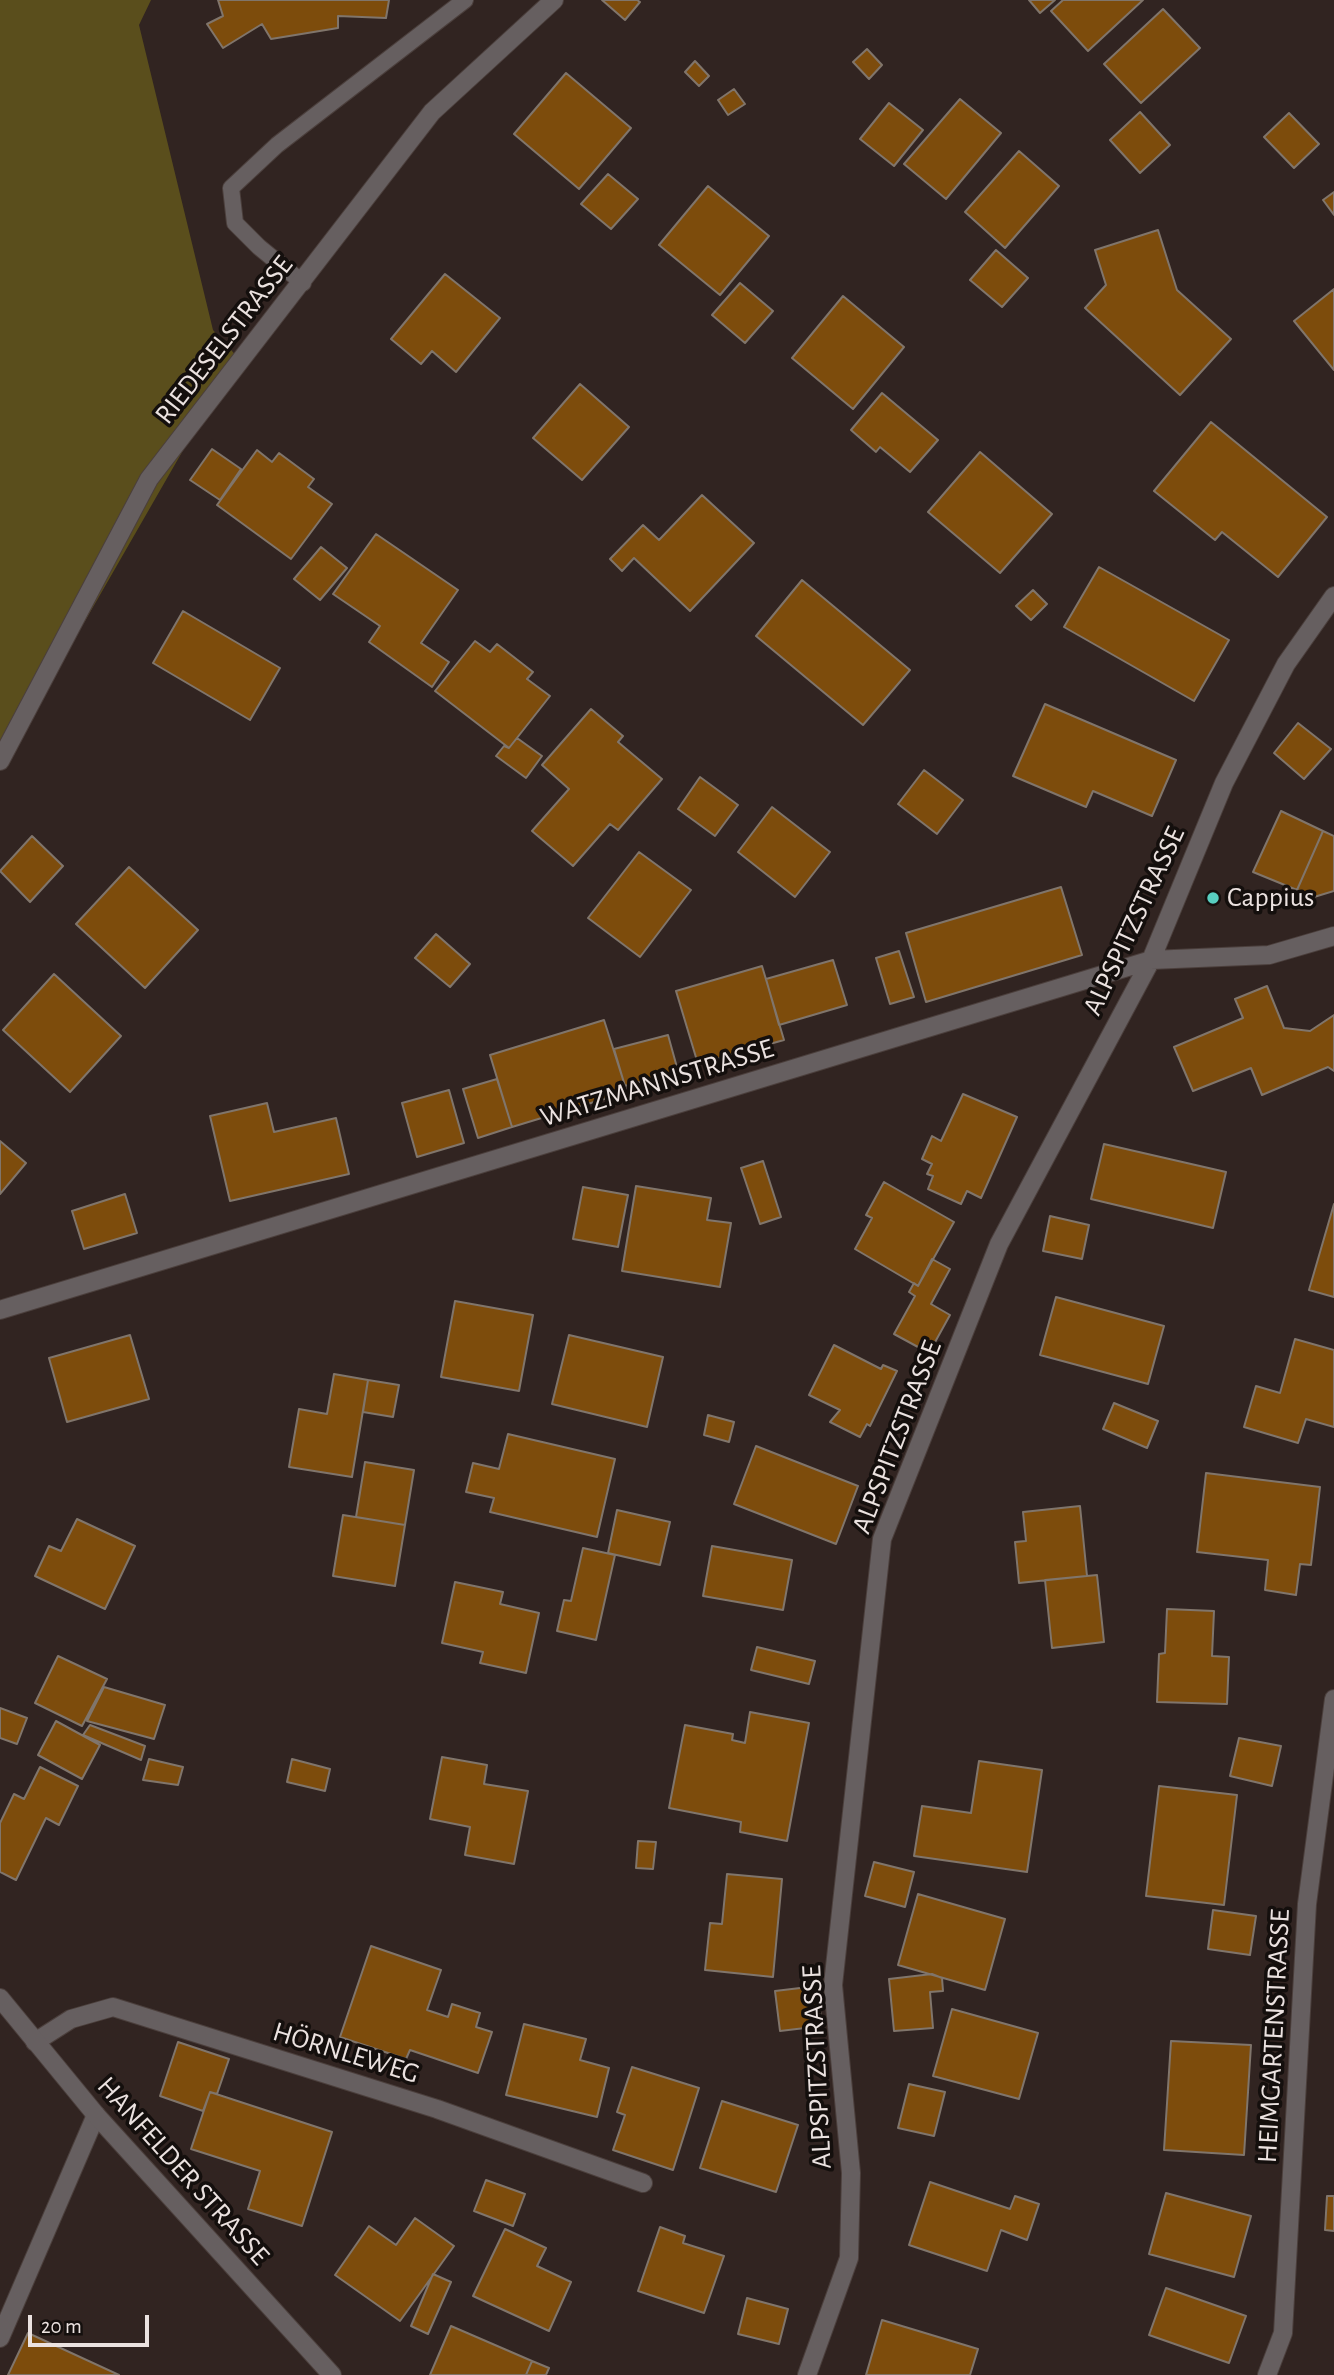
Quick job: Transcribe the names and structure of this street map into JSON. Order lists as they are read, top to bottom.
{
  "streets": {
    "street": [
      "RIEDESELSTRASSE",
      "ALPSPITZSTRASSE",
      "WATZMANNSTRASSE",
      "HEIMGARTENSTRASSE",
      "HÖRNLEWEG",
      "HANFELDER STRASSE"
    ]
  },
  "crossings": [
    ["ALPSPITZSTRASSE", "WATZMANNSTRASSE"],
    ["HÖRNLEWEG", "HANFELDER STRASSE"]
  ],
  "places": ["Cappius"],
  "scale_bar": "20 m"
}
